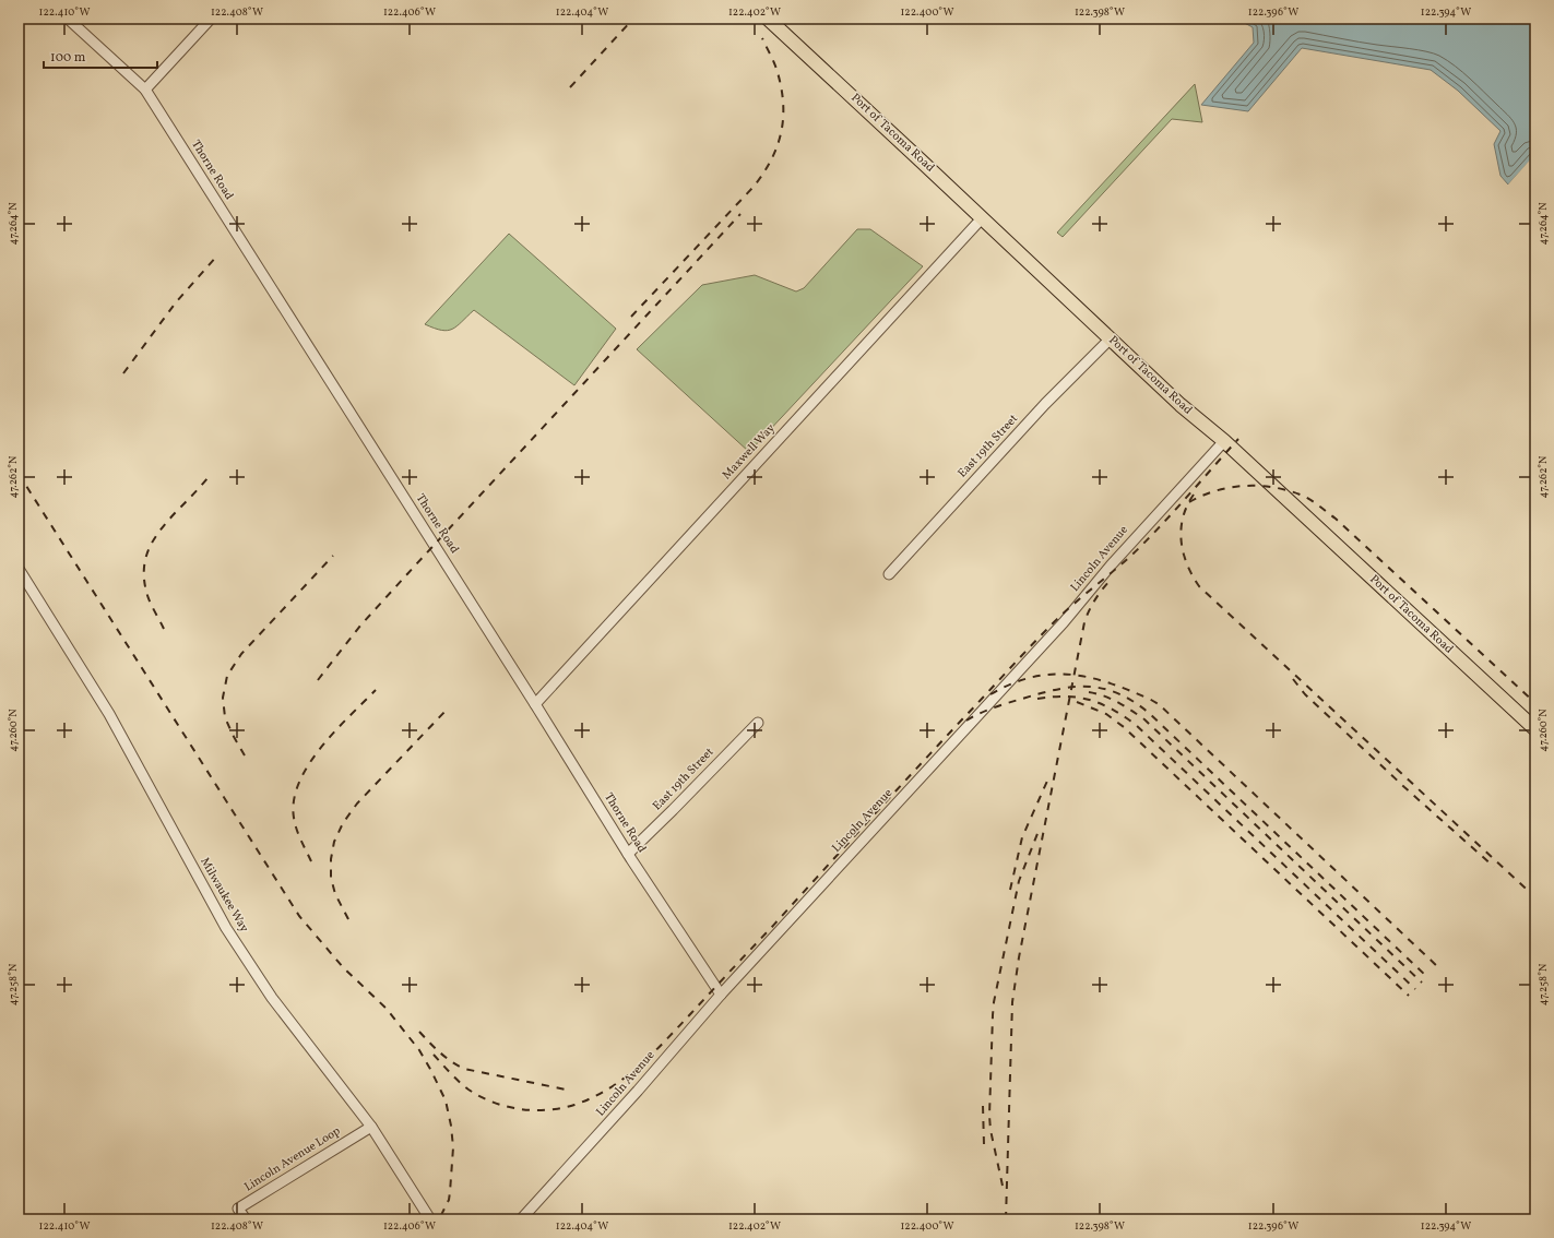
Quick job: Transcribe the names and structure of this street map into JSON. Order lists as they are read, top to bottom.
{
  "streets": {
    "main road": ["Port of Tacoma Road"],
    "street": [
      "Thorne Road",
      "East 19th Street",
      "Maxwell Way",
      "Lincoln Avenue",
      "Milwaukee Way",
      "Lincoln Avenue Loop"
    ]
  },
  "crossings": [
    ["Port of Tacoma Road", "East 19th Street"],
    ["Port of Tacoma Road", "Maxwell Way"],
    ["Port of Tacoma Road", "Lincoln Avenue"],
    ["Thorne Road", "East 19th Street"],
    ["Thorne Road", "Maxwell Way"],
    ["Thorne Road", "Lincoln Avenue"],
    ["Milwaukee Way", "Lincoln Avenue Loop"]
  ],
  "scale_bar": "100 m",
  "coordinates": [
    "122.410°W",
    "122.408°W",
    "122.406°W",
    "122.404°W",
    "122.402°W",
    "122.400°W",
    "122.398°W",
    "122.396°W",
    "122.394°W",
    "47.264°N",
    "47.262°N",
    "47.260°N",
    "47.258°N"
  ]
}
